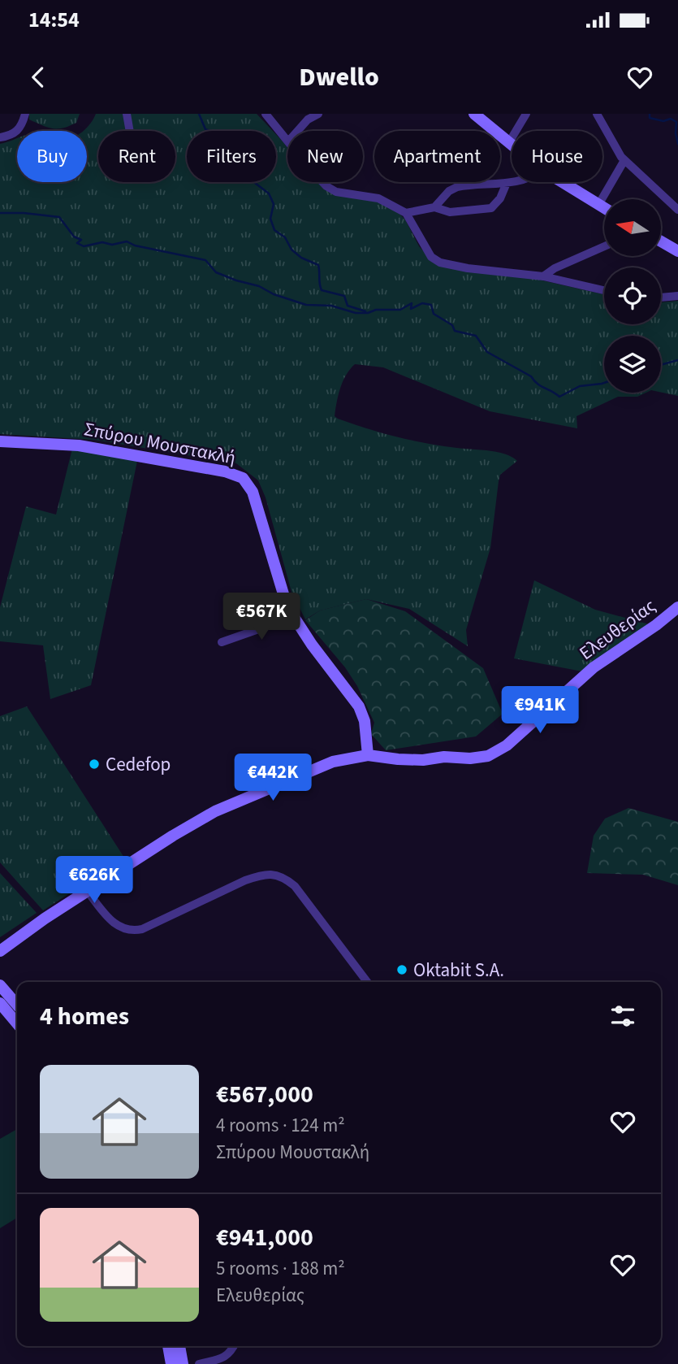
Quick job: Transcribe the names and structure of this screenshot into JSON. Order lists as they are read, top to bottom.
{
  "streets": {
    "street": ["Σπύρου Μουστακλή", "Ελευθερίας"]
  },
  "crossings": [
    ["Σπύρου Μουστακλή", "Ελευθερίας"]
  ],
  "places": ["Cedefop", "Oktabit S.A."],
  "north": "left",
  "page": {
    "status": "14:54",
    "header": "Dwello",
    "chip": [
      "Buy",
      "Rent",
      "Filters",
      "New",
      "Apartment",
      "House"
    ],
    "price": [
      "€567K",
      "€941K",
      "€442K",
      "€626K"
    ],
    "heading": "4 homes",
    "list": [
      {
        "name": "€567,000",
        "note": "4 rooms · 124 m² · Σπύρου Μουστακλή"
      },
      {
        "name": "€941,000",
        "note": "5 rooms · 188 m² · Ελευθερίας"
      }
    ]
  }
}
